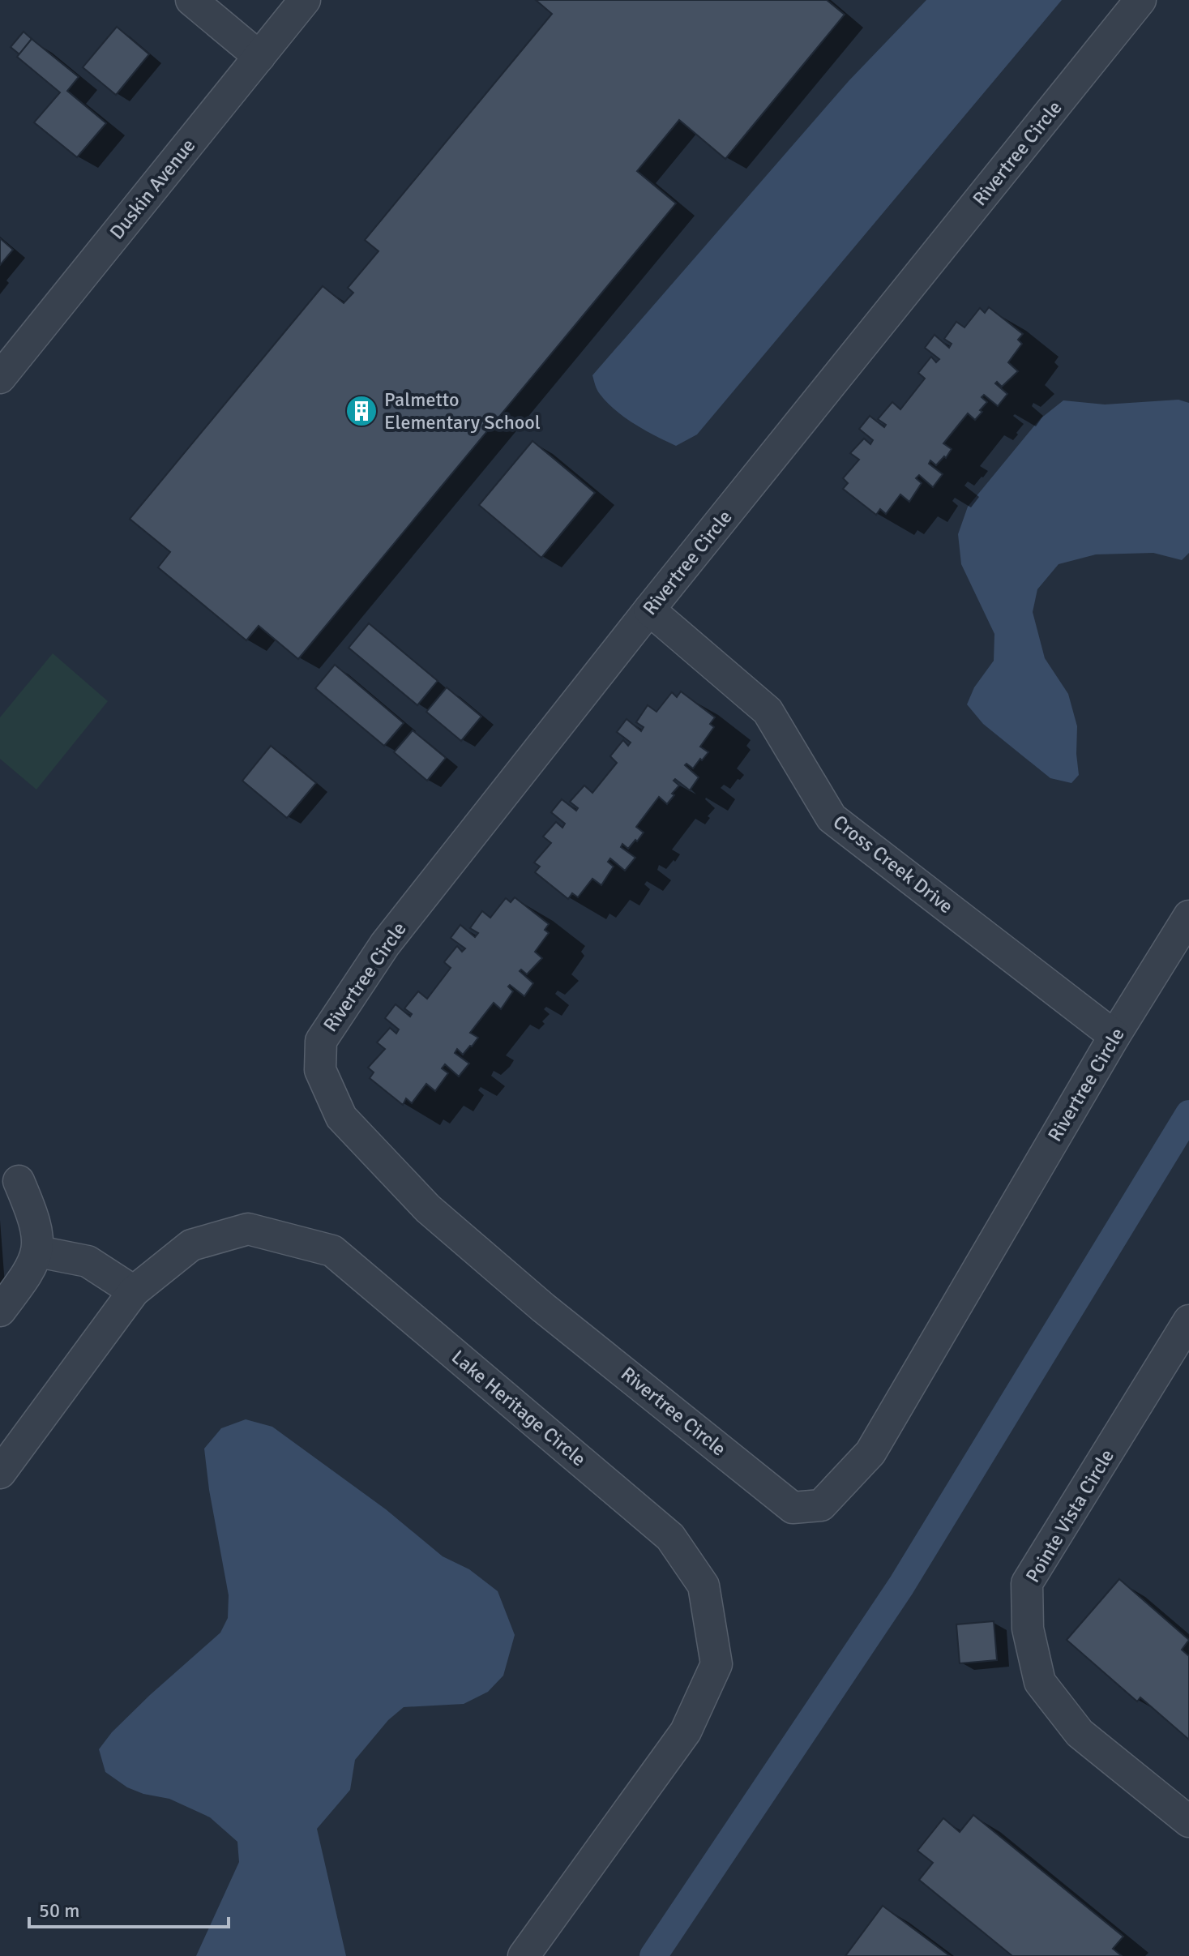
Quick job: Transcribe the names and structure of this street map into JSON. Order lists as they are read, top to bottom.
{
  "streets": {
    "street": [
      "Rivertree Circle",
      "Duskin Avenue",
      "Cross Creek Drive",
      "Lake Heritage Circle",
      "Pointe Vista Circle"
    ]
  },
  "crossings": [
    ["Rivertree Circle", "Cross Creek Drive"]
  ],
  "places": {
    "building": ["Palmetto Elementary School"]
  },
  "scale_bar": "50 m"
}
